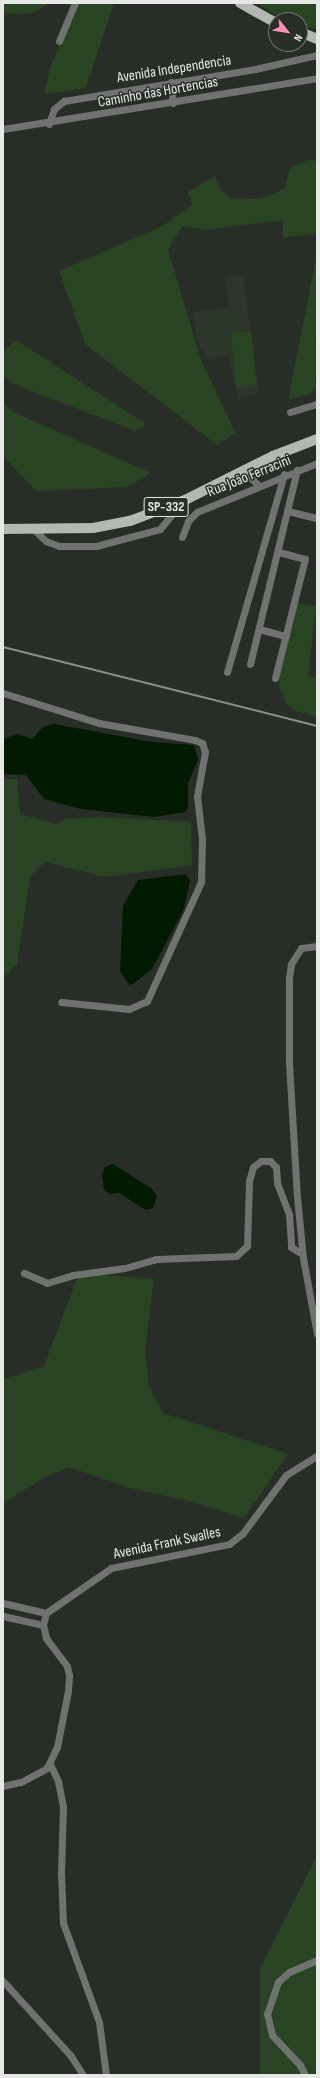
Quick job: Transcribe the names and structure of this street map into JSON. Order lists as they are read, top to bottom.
{
  "streets": {
    "main road": ["SP-332"],
    "street": [
      "Avenida Independencia",
      "Caminho das Hortencias",
      "Rua João Ferracini",
      "Avenida Frank Swalles"
    ]
  },
  "crossings": [
    ["Avenida Independencia", "Caminho das Hortencias"]
  ],
  "north": "bottom right"
}
